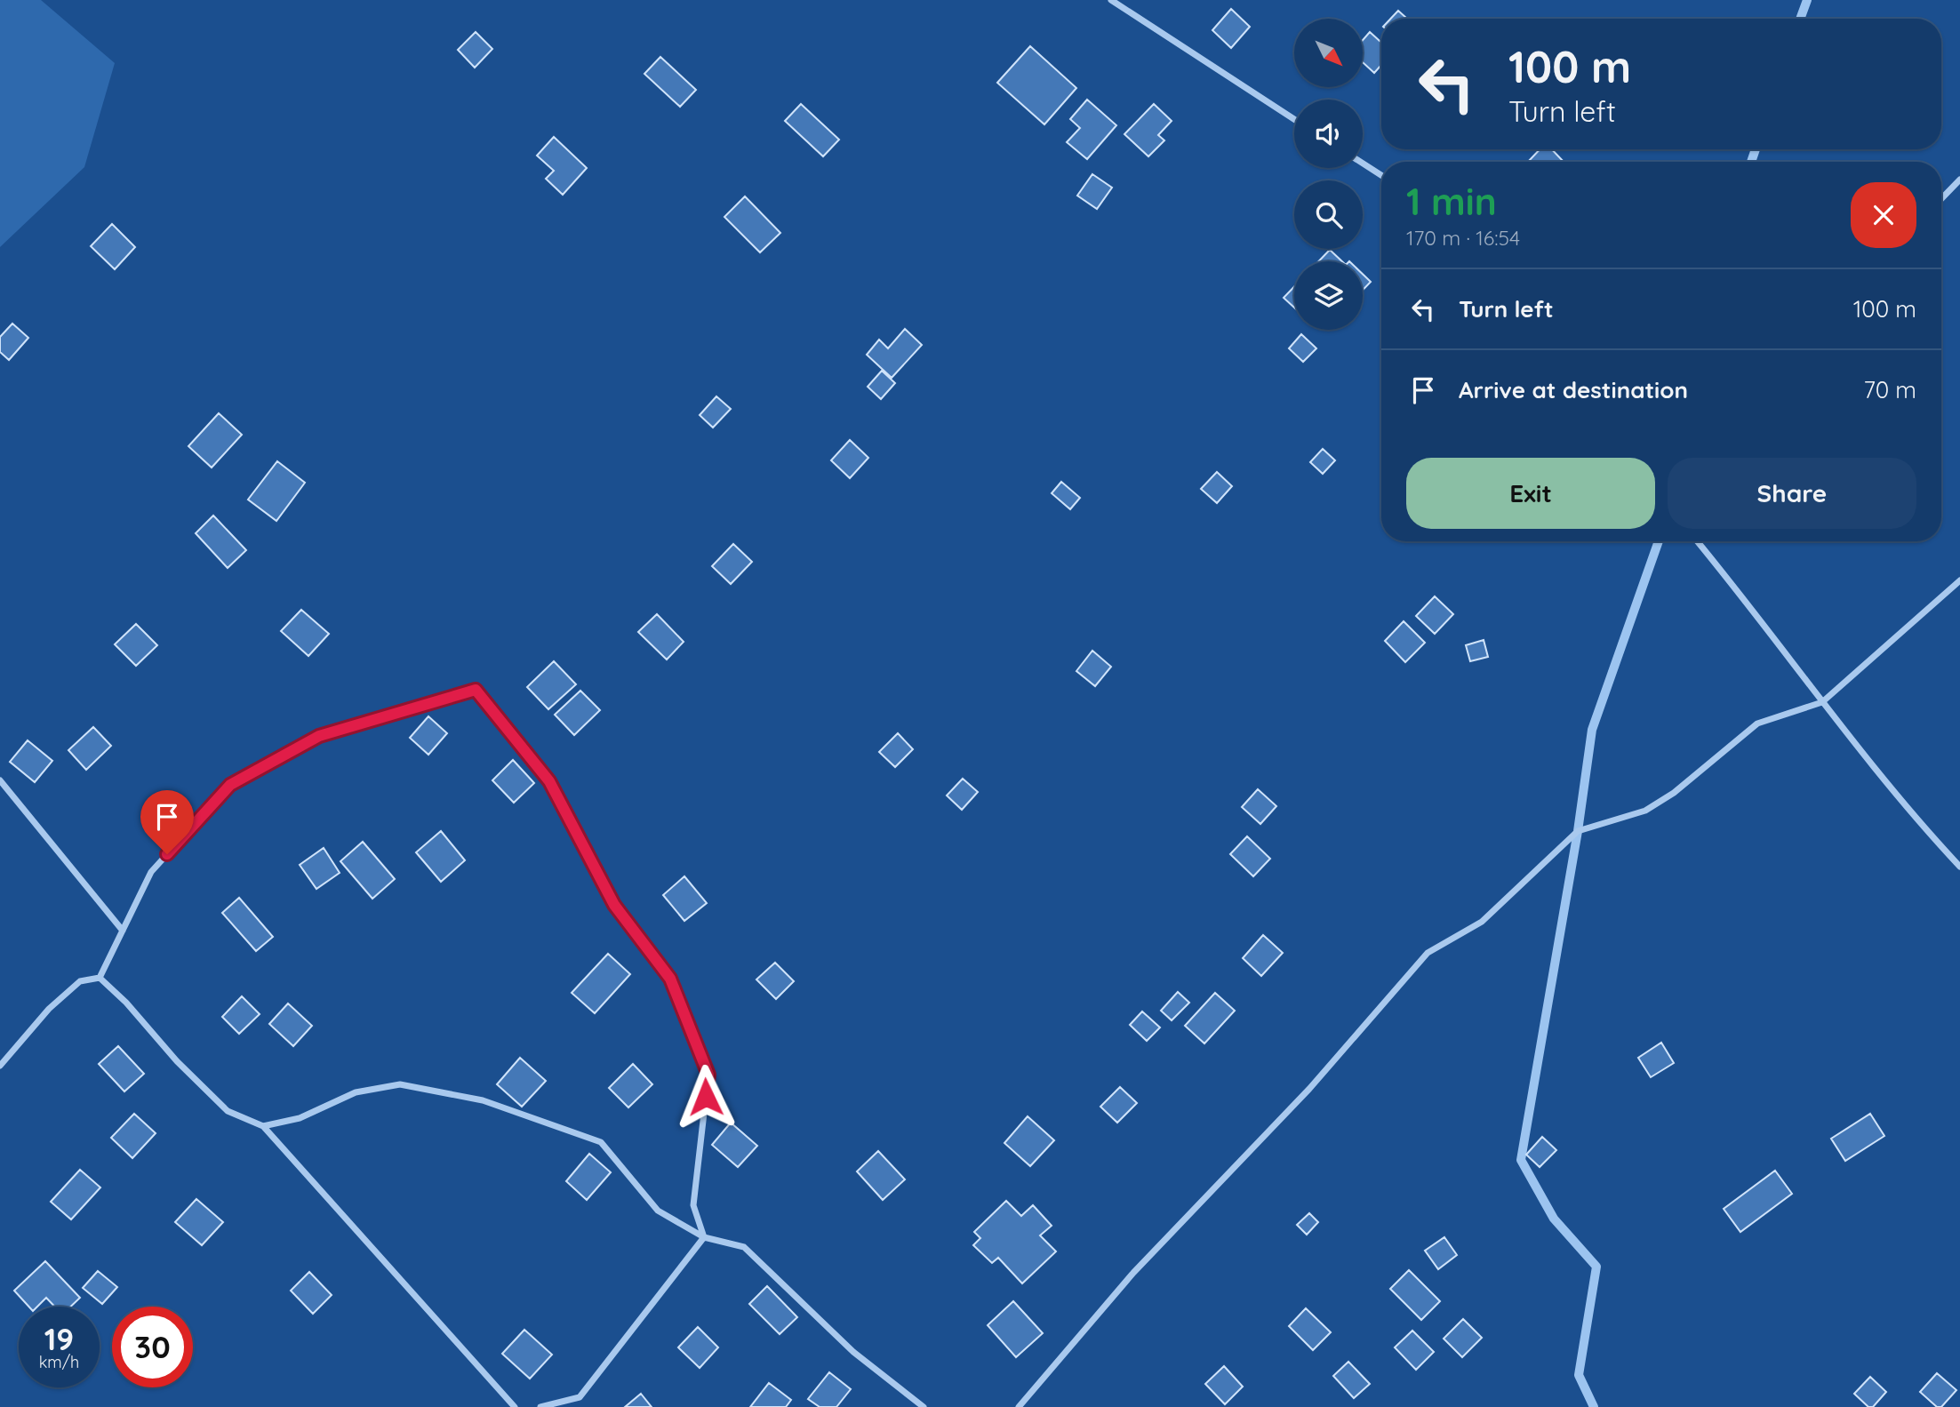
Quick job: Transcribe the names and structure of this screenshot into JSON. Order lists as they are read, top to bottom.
{
  "north": "bottom right",
  "page": {
    "turn": ["100 m", "Turn left"],
    "heading": ["1 min", "170 m · 16:54"],
    "list": [
      {
        "name": "Turn left",
        "value": "100 m"
      },
      {
        "name": "Arrive at destination",
        "value": "70 m"
      }
    ],
    "buttons": ["Exit", "Share"],
    "speed": "19 km/h",
    "limit": "30"
  }
}
